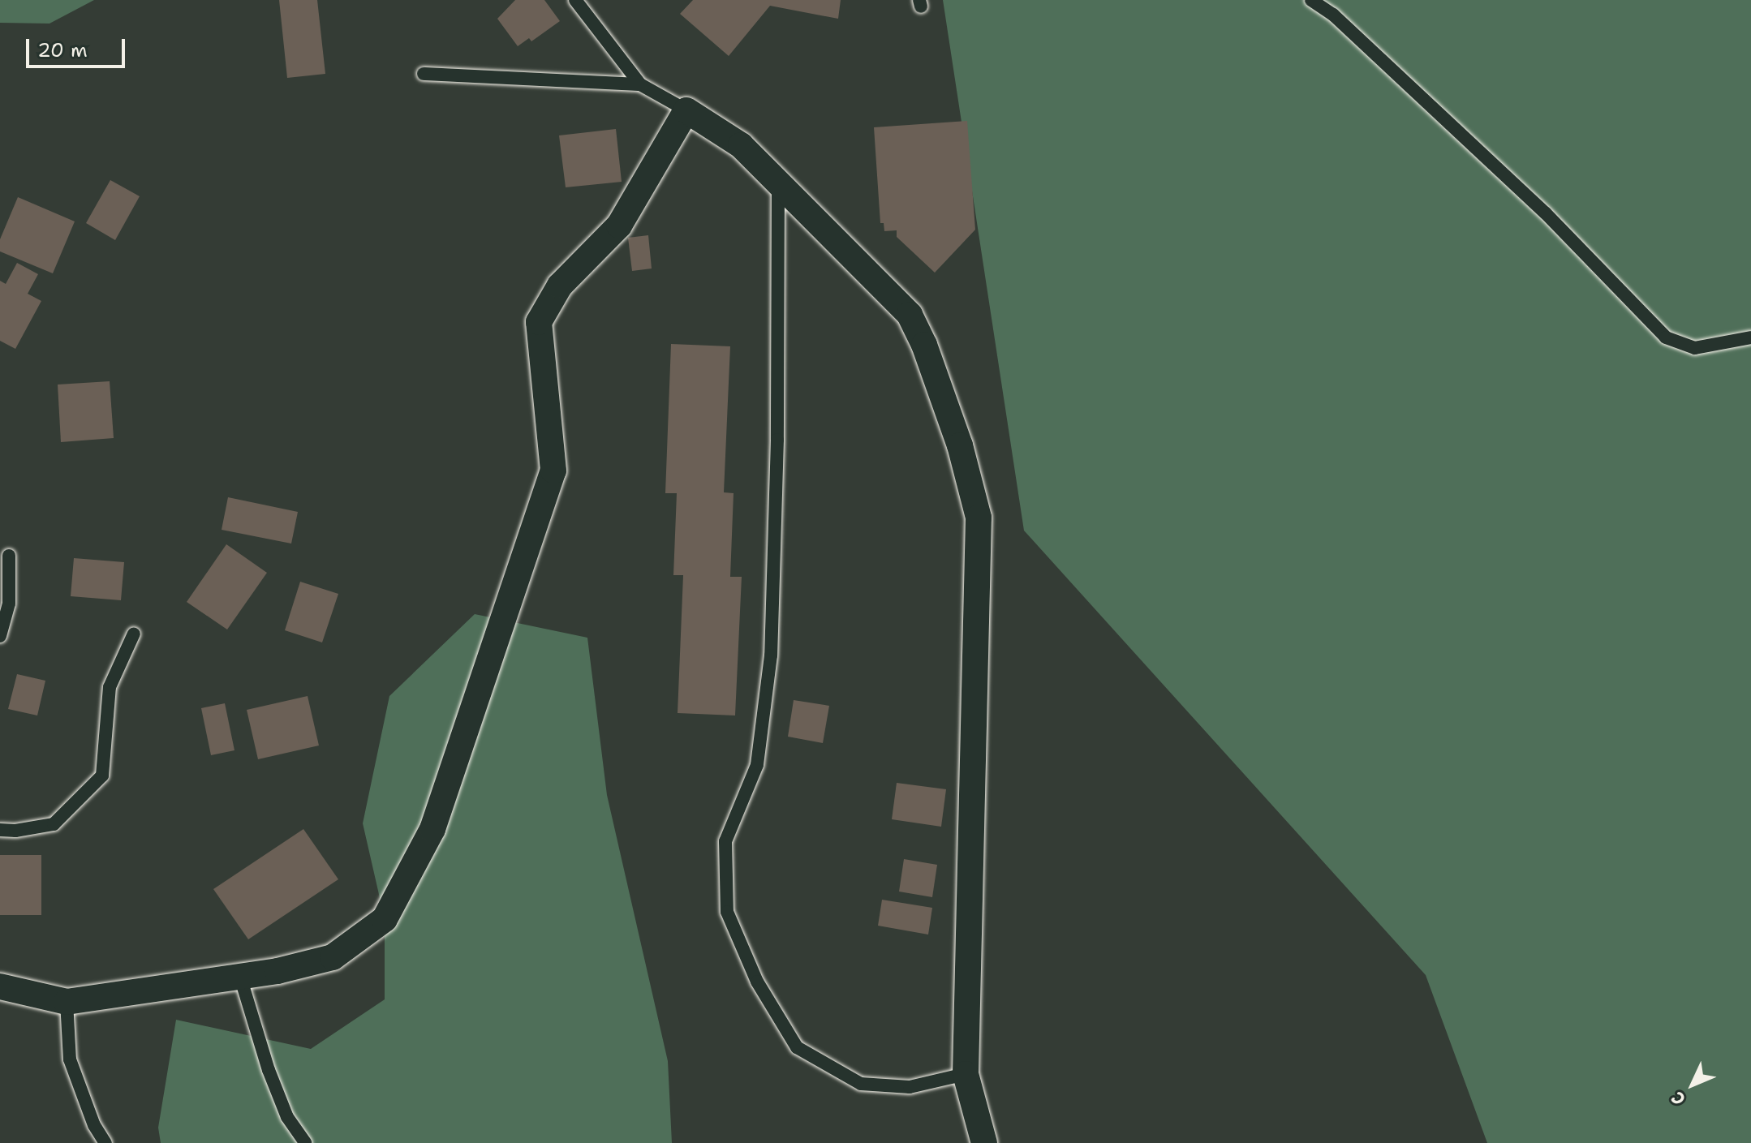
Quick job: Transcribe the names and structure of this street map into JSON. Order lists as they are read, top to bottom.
{
  "scale_bar": "20 m",
  "north": "bottom left"
}
